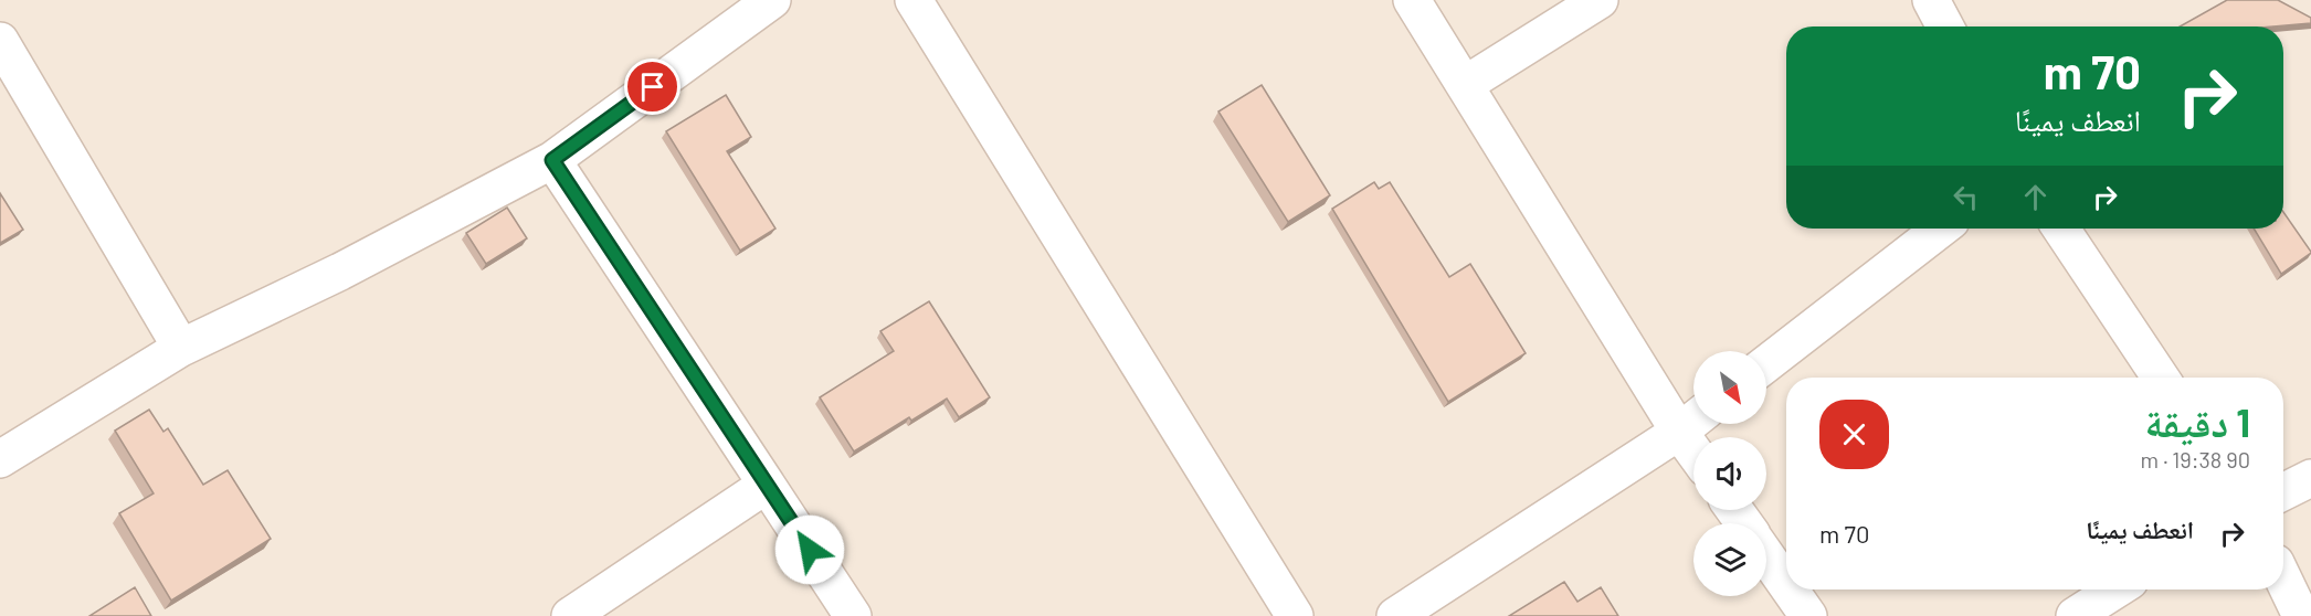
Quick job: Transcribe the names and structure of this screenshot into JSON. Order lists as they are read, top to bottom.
{
  "north": "bottom right",
  "page": {
    "turn": ["70 m", "انعطف يمينًا"],
    "heading": ["1 دقيقة", "90 m · 19:38"],
    "list": [
      {
        "name": "انعطف يمينًا",
        "value": "70 m"
      }
    ]
  }
}
